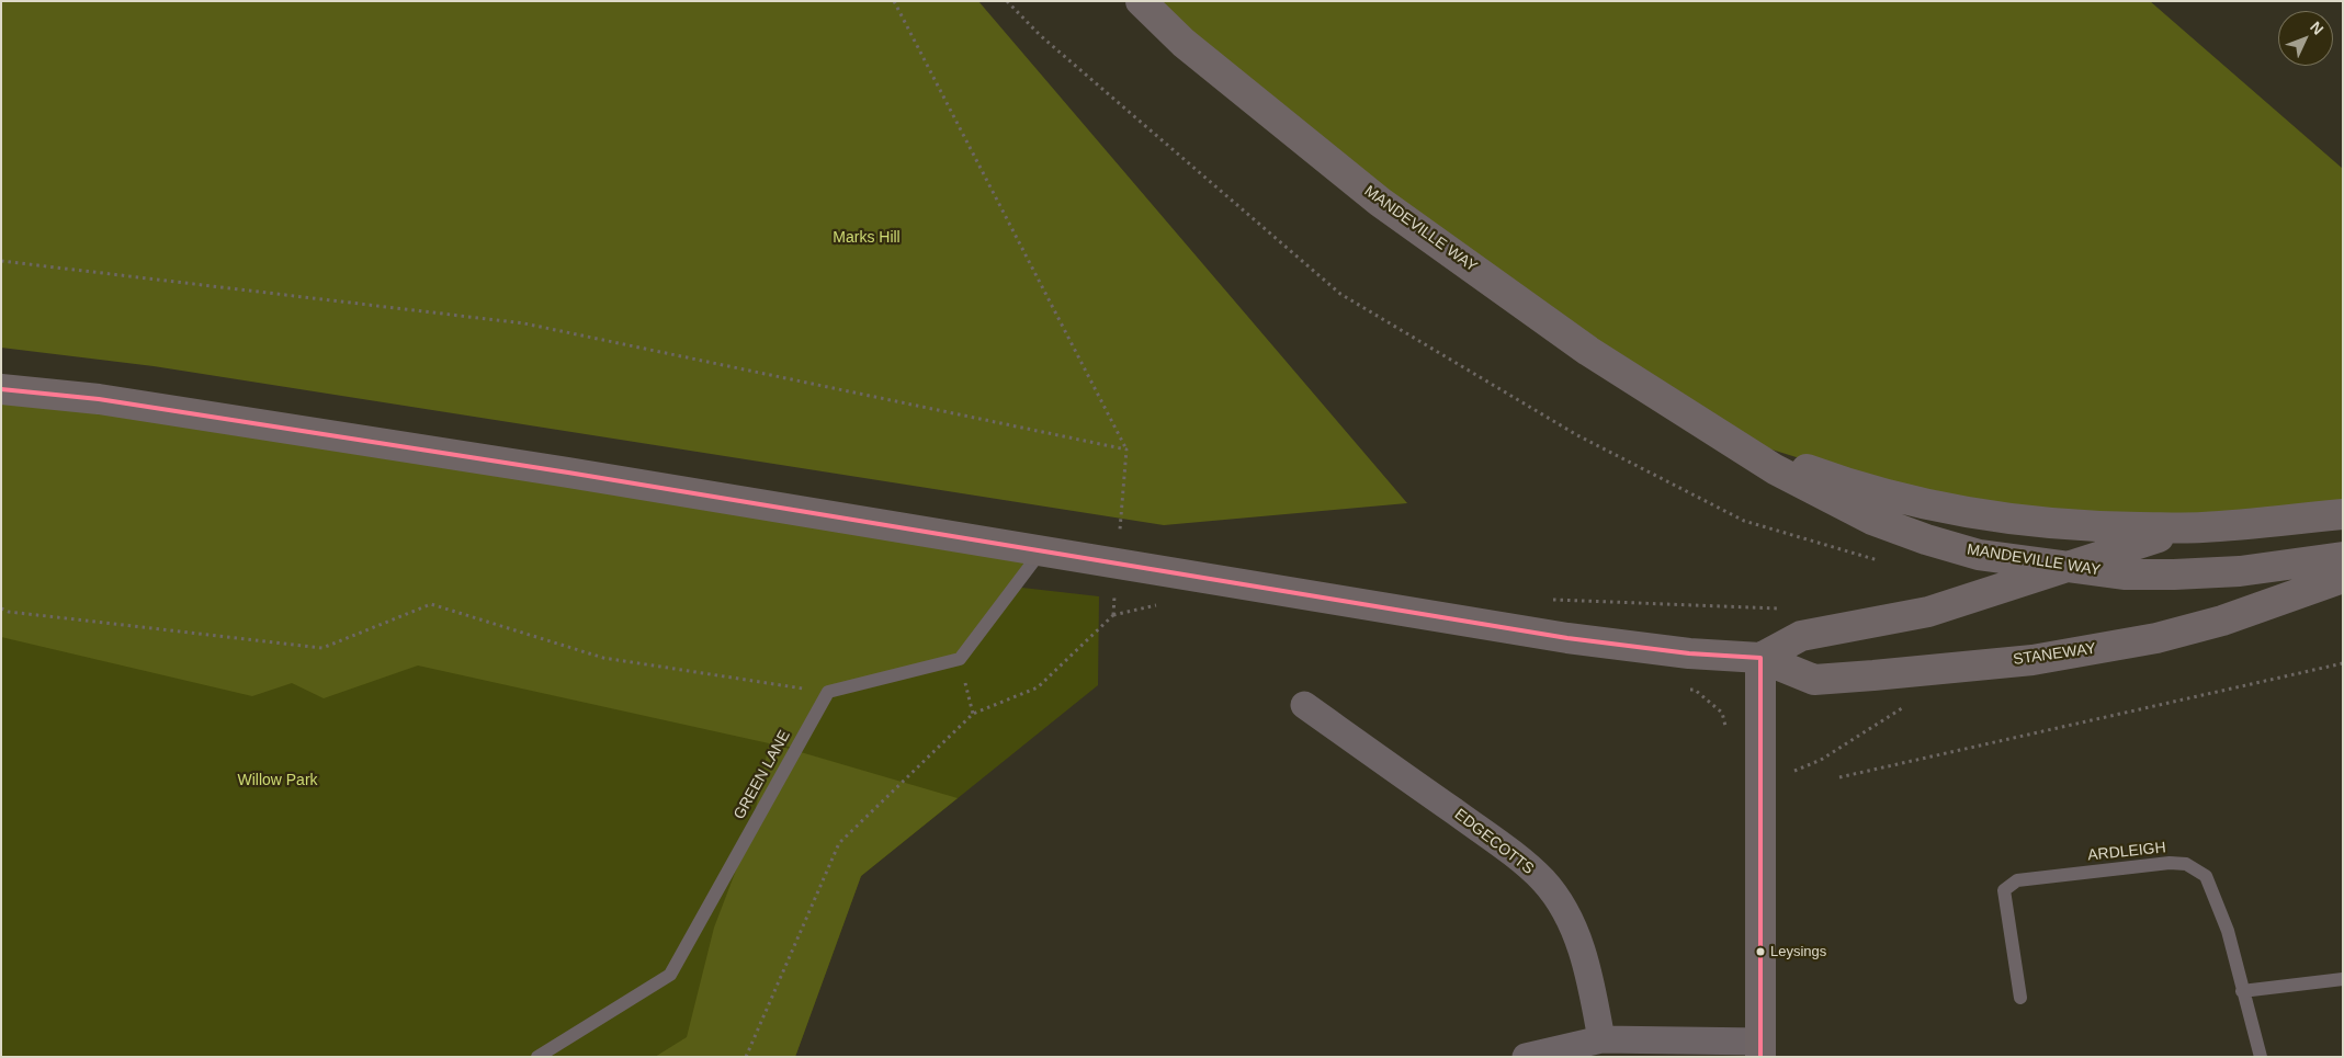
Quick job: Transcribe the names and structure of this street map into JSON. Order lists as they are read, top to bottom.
{
  "streets": {
    "main road": ["MANDEVILLE WAY", "STANEWAY"],
    "street": ["EDGECOTTS"],
    "lane": ["GREEN LANE", "ARDLEIGH"]
  },
  "parks": ["Marks Hill", "Willow Park"],
  "places": ["Leysings"],
  "north": "top right"
}
